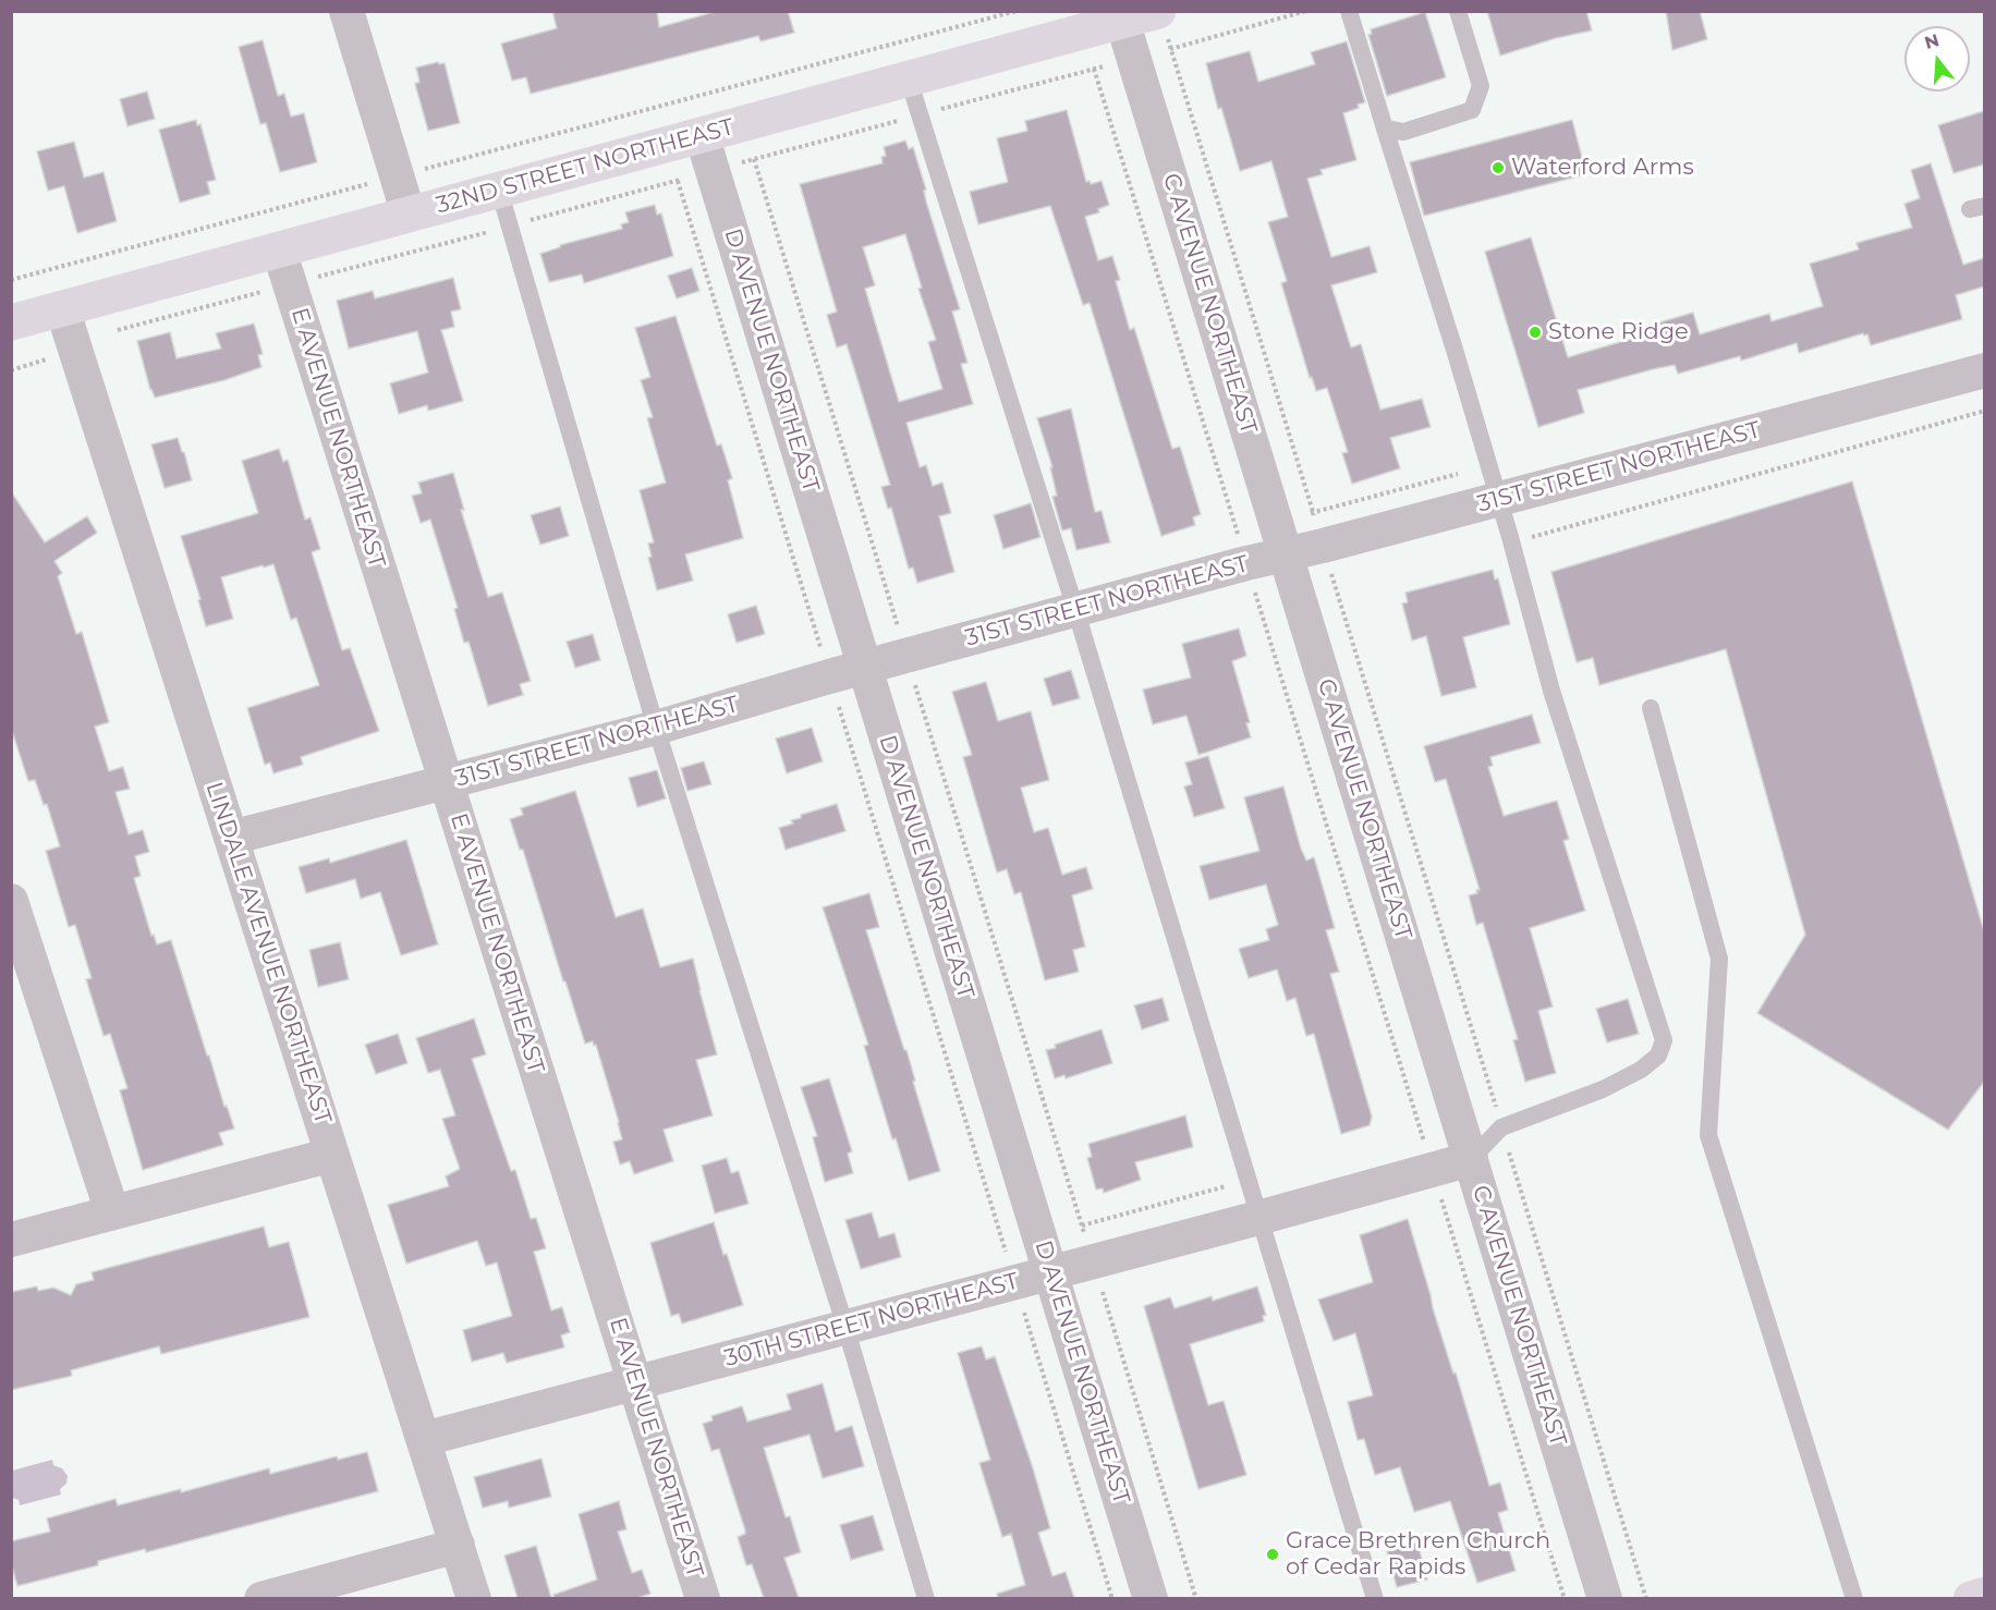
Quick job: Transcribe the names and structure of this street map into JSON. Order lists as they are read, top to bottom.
{
  "streets": {
    "main road": ["32ND STREET NORTHEAST"],
    "street": [
      "C AVENUE NORTHEAST",
      "D AVENUE NORTHEAST",
      "E AVENUE NORTHEAST",
      "31ST STREET NORTHEAST",
      "LINDALE AVENUE NORTHEAST",
      "30TH STREET NORTHEAST"
    ]
  },
  "crossings": [
    ["32ND STREET NORTHEAST", "C AVENUE NORTHEAST"],
    ["32ND STREET NORTHEAST", "D AVENUE NORTHEAST"],
    ["32ND STREET NORTHEAST", "E AVENUE NORTHEAST"],
    ["32ND STREET NORTHEAST", "LINDALE AVENUE NORTHEAST"],
    ["C AVENUE NORTHEAST", "31ST STREET NORTHEAST"],
    ["C AVENUE NORTHEAST", "30TH STREET NORTHEAST"],
    ["D AVENUE NORTHEAST", "31ST STREET NORTHEAST"],
    ["D AVENUE NORTHEAST", "30TH STREET NORTHEAST"],
    ["E AVENUE NORTHEAST", "31ST STREET NORTHEAST"],
    ["E AVENUE NORTHEAST", "30TH STREET NORTHEAST"],
    ["31ST STREET NORTHEAST", "LINDALE AVENUE NORTHEAST"],
    ["LINDALE AVENUE NORTHEAST", "30TH STREET NORTHEAST"]
  ],
  "places": ["Waterford Arms", "Stone Ridge", "Grace Brethren Church of Cedar Rapids"],
  "north": "top"
}
